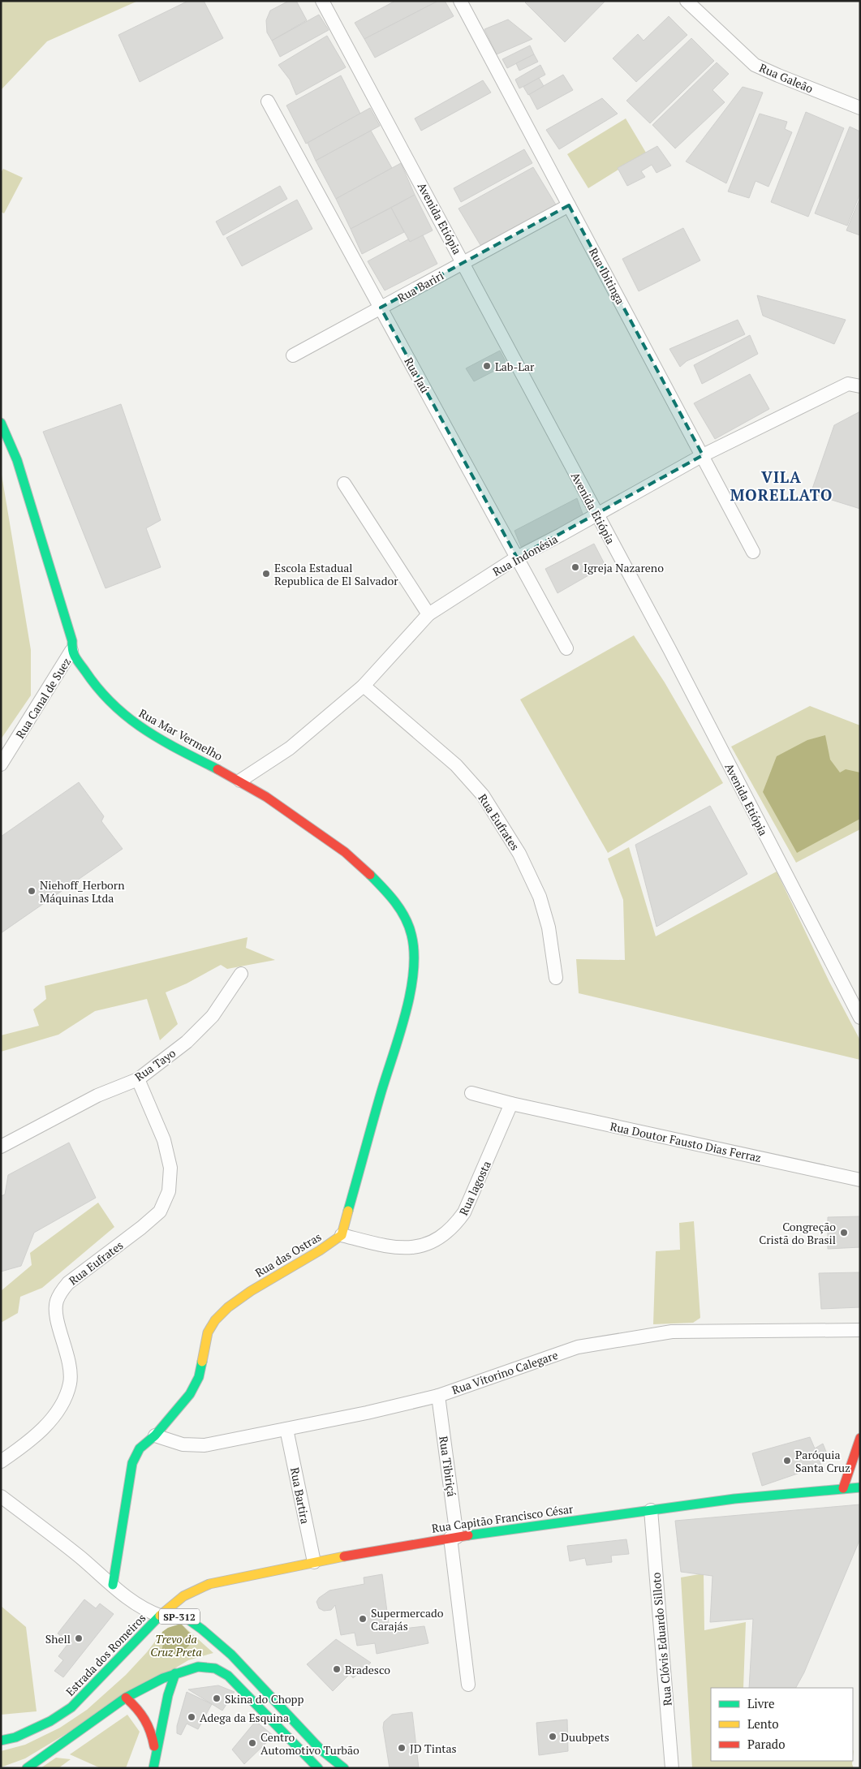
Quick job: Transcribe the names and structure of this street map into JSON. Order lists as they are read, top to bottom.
{
  "streets": {
    "street": [
      "Rua Galeão",
      "Avenida Etiópia",
      "Rua Ibitinga",
      "Rua Bariri",
      "Rua Jaú",
      "Rua Indonésia",
      "Rua Canal de Suez",
      "Rua Mar Vermelho",
      "Rua Eufrates",
      "Rua Tayo",
      "Rua Doutor Fausto Dias Ferraz",
      "Rua lagosta",
      "Rua das Ostras",
      "Rua Vitorino Calegare",
      "Rua Tibiriçá",
      "Rua Bartira",
      "Rua Capitão Francisco César",
      "SP-312",
      "Rua Clóvis Eduardo Silloto",
      "Estrada dos Romeiros"
    ]
  },
  "crossings": [
    ["Avenida Etiópia", "Rua Bariri"],
    ["Avenida Etiópia", "Rua Indonésia"],
    ["Rua Ibitinga", "Rua Bariri"],
    ["Rua Ibitinga", "Rua Indonésia"],
    ["Rua Bariri", "Rua Jaú"],
    ["Rua Jaú", "Rua Indonésia"],
    ["Rua Indonésia", "Rua Mar Vermelho"],
    ["Rua Indonésia", "Rua Eufrates"],
    ["Rua Canal de Suez", "Rua Mar Vermelho"],
    ["Rua Mar Vermelho", "Rua lagosta"],
    ["Rua Mar Vermelho", "Rua das Ostras"],
    ["Rua Eufrates", "Rua Tayo"],
    ["Rua Doutor Fausto Dias Ferraz", "Rua lagosta"],
    ["Rua lagosta", "Rua das Ostras"],
    ["Rua das Ostras", "Rua Vitorino Calegare"],
    ["Rua Vitorino Calegare", "Rua Tibiriçá"],
    ["Rua Vitorino Calegare", "Rua Bartira"],
    ["Rua Tibiriçá", "Rua Capitão Francisco César"],
    ["Rua Bartira", "Rua Capitão Francisco César"],
    ["Rua Capitão Francisco César", "Rua Clóvis Eduardo Silloto"],
    ["Rua Capitão Francisco César", "Estrada dos Romeiros"]
  ],
  "districts": ["VILA MORELLATO"],
  "parks": ["Trevo da Cruz Preta"],
  "places": [
    "Lab-Lar",
    "Igreja Nazareno",
    "Escola Estadual Republica de El Salvador",
    "Niehoff_Herborn Máquinas Ltda",
    "Congreção Cristã do Brasil",
    "Paróquia Santa Cruz",
    "Supermercado Carajás",
    "Shell",
    "Bradesco",
    "Skina do Chopp",
    "Adega da Esquina",
    "Duubpets",
    "Centro Automotivo Turbão",
    "JD Tintas"
  ],
  "legend": ["Livre", "Lento", "Parado"]
}
